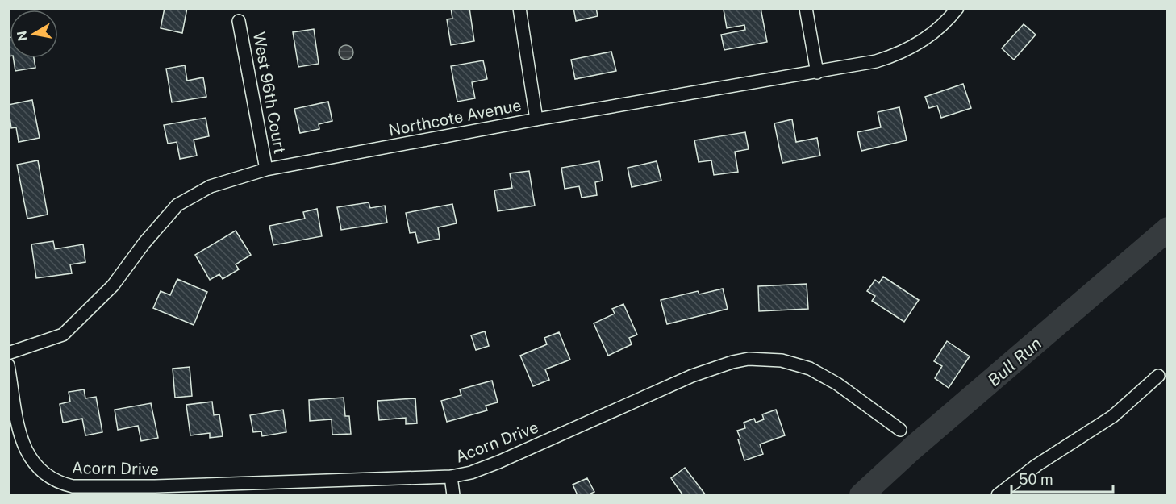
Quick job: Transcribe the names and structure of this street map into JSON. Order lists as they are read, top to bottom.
{
  "streets": {
    "street": ["West 96th Court", "Northcote Avenue", "Acorn Drive"]
  },
  "crossings": [
    ["West 96th Court", "Northcote Avenue"]
  ],
  "water": ["Bull Run"],
  "scale_bar": "50 m",
  "north": "left"
}
